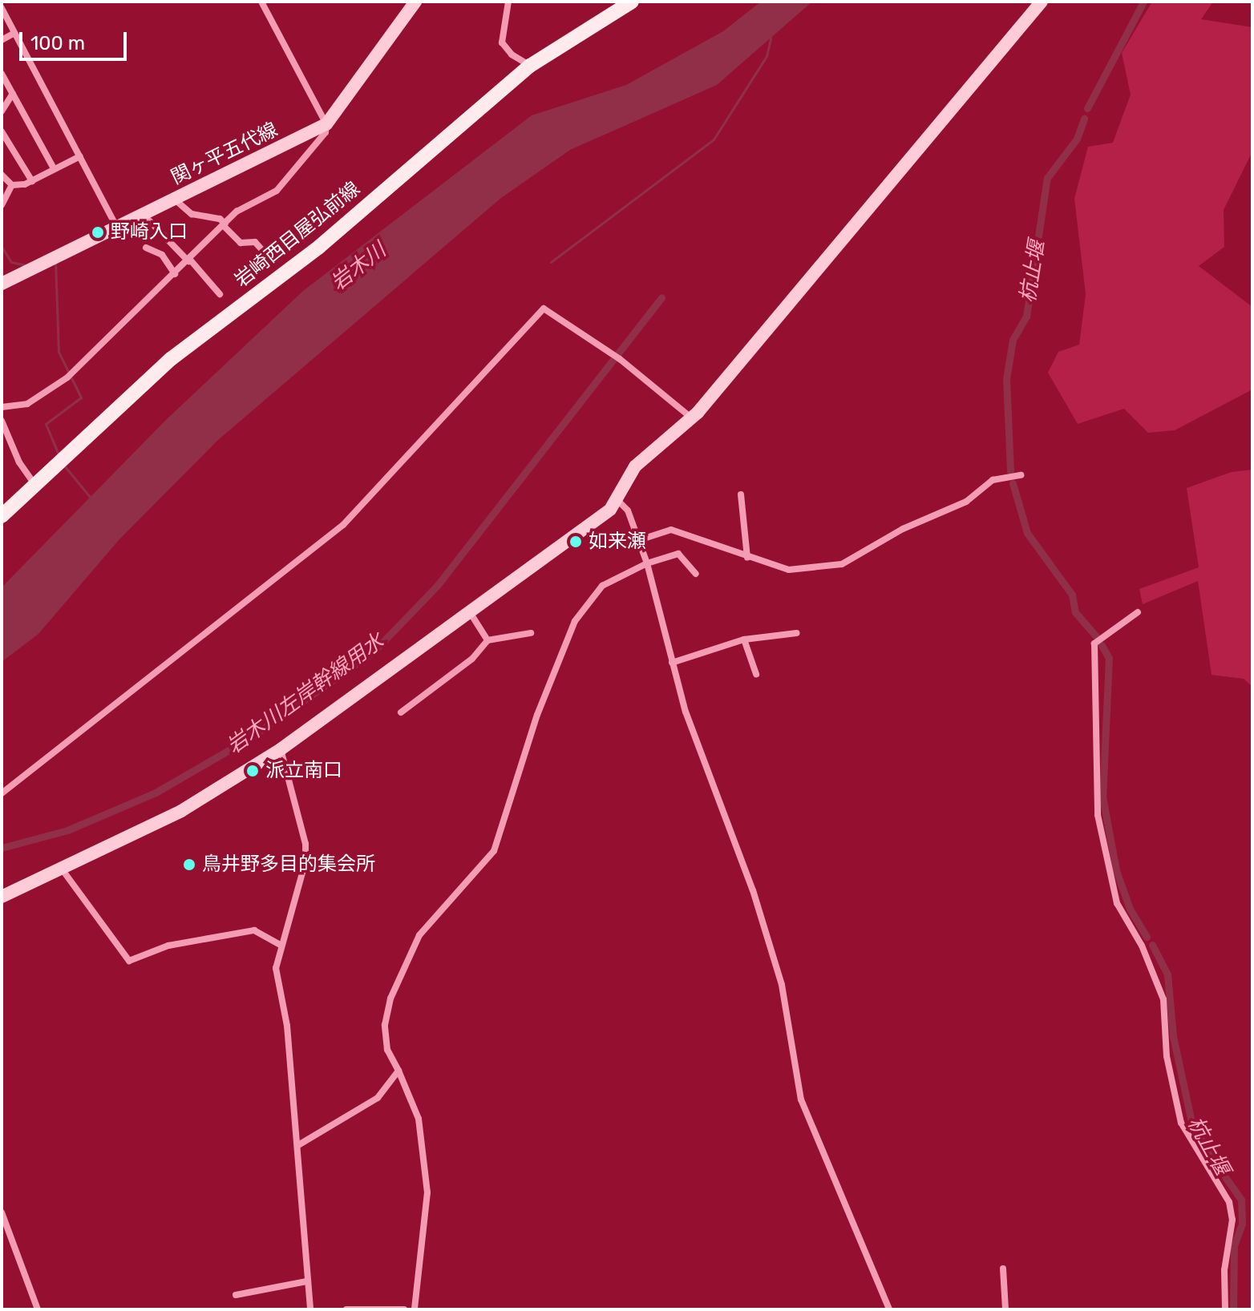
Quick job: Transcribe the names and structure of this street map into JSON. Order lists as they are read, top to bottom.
{
  "streets": {
    "main road": ["岩崎西目屋弘前線"],
    "street": ["関ヶ平五代線"]
  },
  "water": ["岩木川", "杭止堰", "岩木川左岸幹線用水"],
  "places": [
    "野崎入口",
    "如来瀬",
    "派立南口",
    "鳥井野多目的集会所"
  ],
  "scale_bar": "100 m"
}
